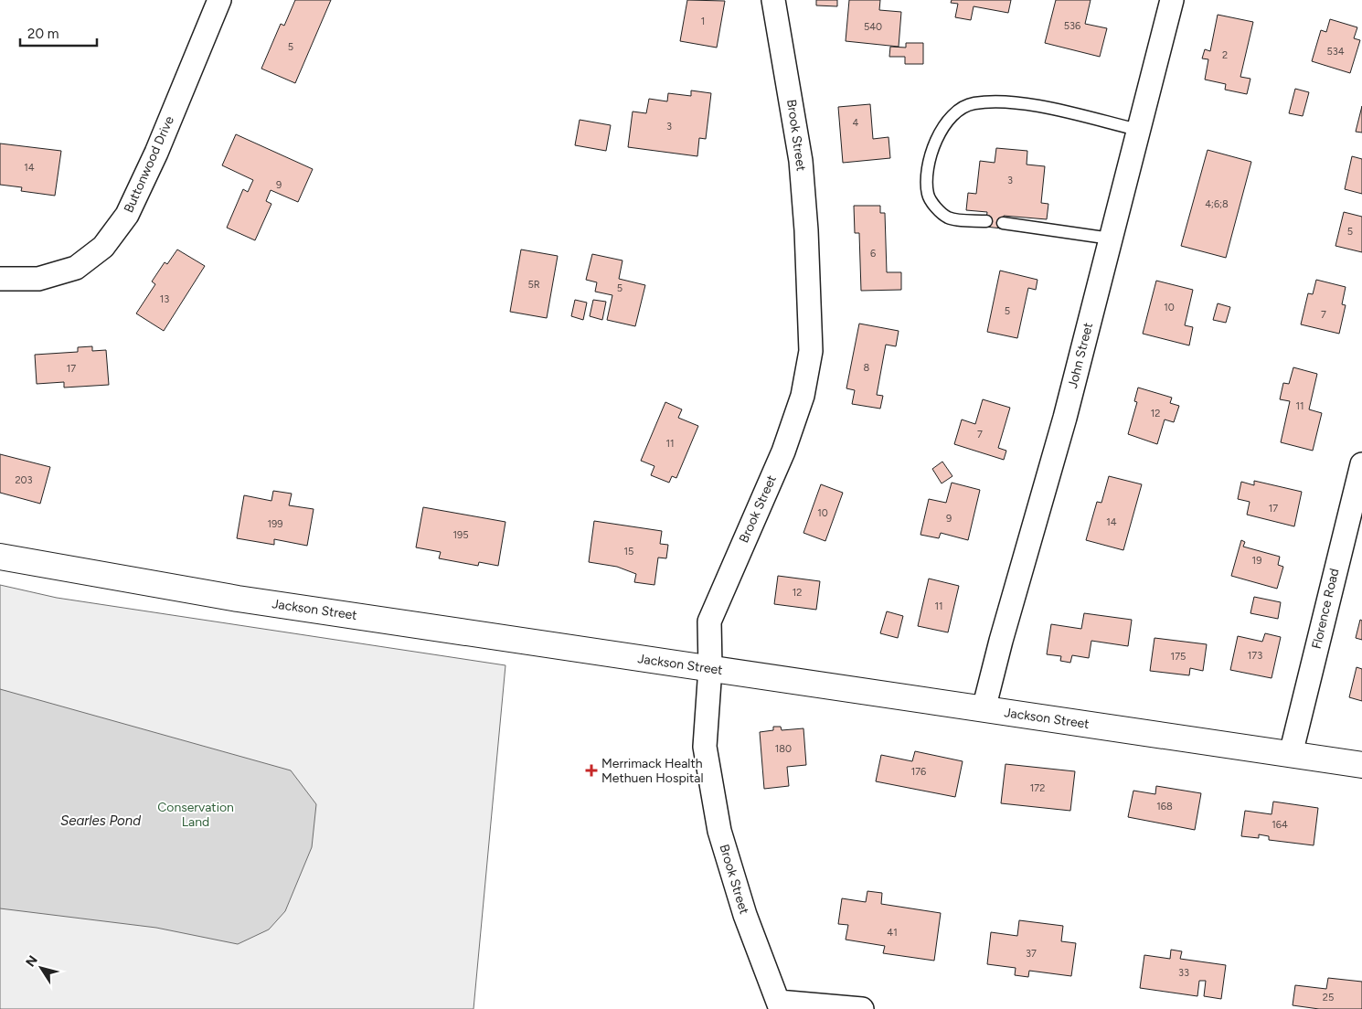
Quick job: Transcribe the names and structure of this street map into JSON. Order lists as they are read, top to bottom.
{
  "streets": {
    "main road": ["Jackson Street"],
    "street": [
      "Brook Street",
      "Buttonwood Drive",
      "John Street",
      "Florence Road"
    ]
  },
  "crossings": [
    ["Brook Street", "Jackson Street"],
    ["John Street", "Jackson Street"],
    ["Florence Road", "Jackson Street"]
  ],
  "water": ["Searles Pond"],
  "parks": ["Conservation Land"],
  "places": {
    "health": ["Merrimack Health Methuen Hospital"]
  },
  "house_numbers": [
    "1",
    "536",
    "540",
    "5",
    "534",
    "2",
    "4",
    "3",
    "14",
    "3",
    "9",
    "4;6;8",
    "5",
    "6",
    "5R",
    "5",
    "13",
    "10",
    "5",
    "7",
    "8",
    "17",
    "11",
    "12",
    "7",
    "11",
    "203",
    "17",
    "10",
    "9",
    "14",
    "199",
    "195",
    "15",
    "19",
    "12",
    "11",
    "173",
    "175",
    "180",
    "176",
    "172",
    "168",
    "164",
    "41",
    "37",
    "33",
    "25"
  ],
  "scale_bar": "20 m",
  "north": "top left"
}
